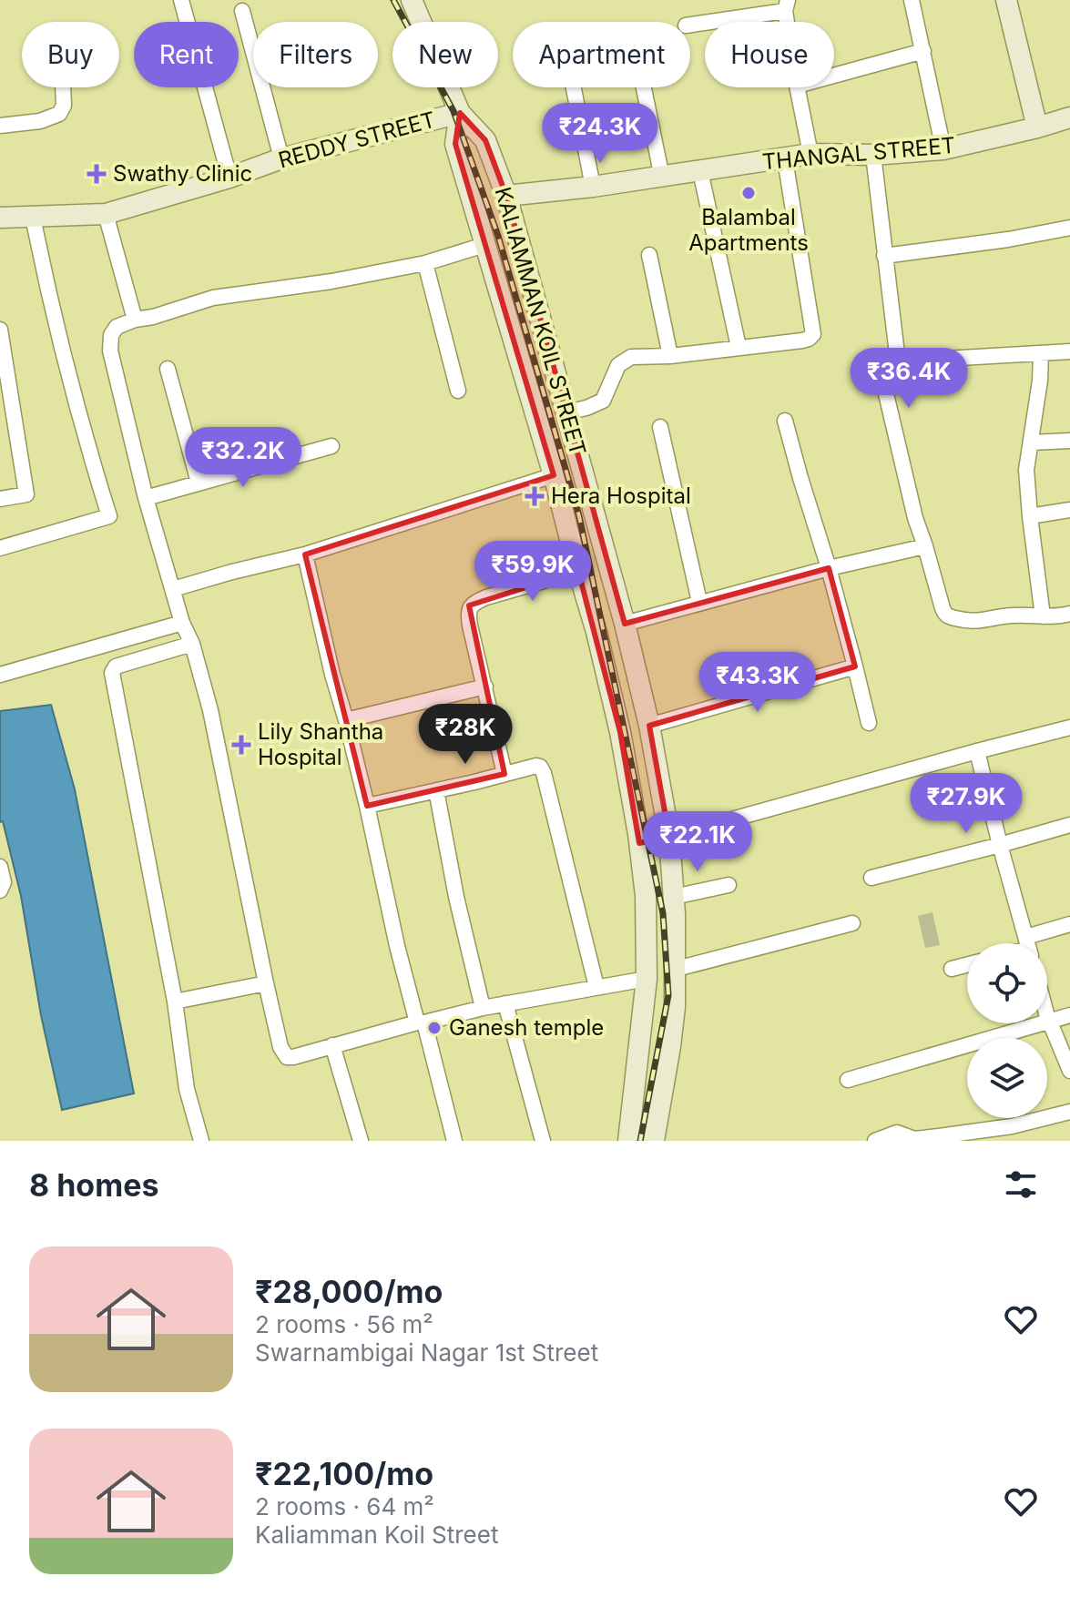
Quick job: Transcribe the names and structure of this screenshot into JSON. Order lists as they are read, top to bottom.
{
  "streets": {
    "main road": ["REDDY STREET", "THANGAL STREET", "KALIAMMAN KOIL STREET"]
  },
  "crossings": [
    ["REDDY STREET", "KALIAMMAN KOIL STREET"],
    ["THANGAL STREET", "KALIAMMAN KOIL STREET"]
  ],
  "places": {
    "health": ["Swathy Clinic", "Hera Hospital", "Lily Shantha Hospital"],
    "other": ["Balambal Apartments", "Ganesh temple"]
  },
  "page": {
    "chip": [
      "Buy",
      "Rent",
      "Filters",
      "New",
      "Apartment",
      "House"
    ],
    "price": [
      "₹24.3K",
      "₹36.4K",
      "₹32.2K",
      "₹59.9K",
      "₹43.3K",
      "₹28K",
      "₹27.9K",
      "₹22.1K"
    ],
    "heading": "8 homes",
    "list": [
      {
        "name": "₹28,000/mo",
        "note": "2 rooms · 56 m² · Swarnambigai Nagar 1st Street"
      },
      {
        "name": "₹22,100/mo",
        "note": "2 rooms · 64 m² · Kaliamman Koil Street"
      }
    ]
  }
}
